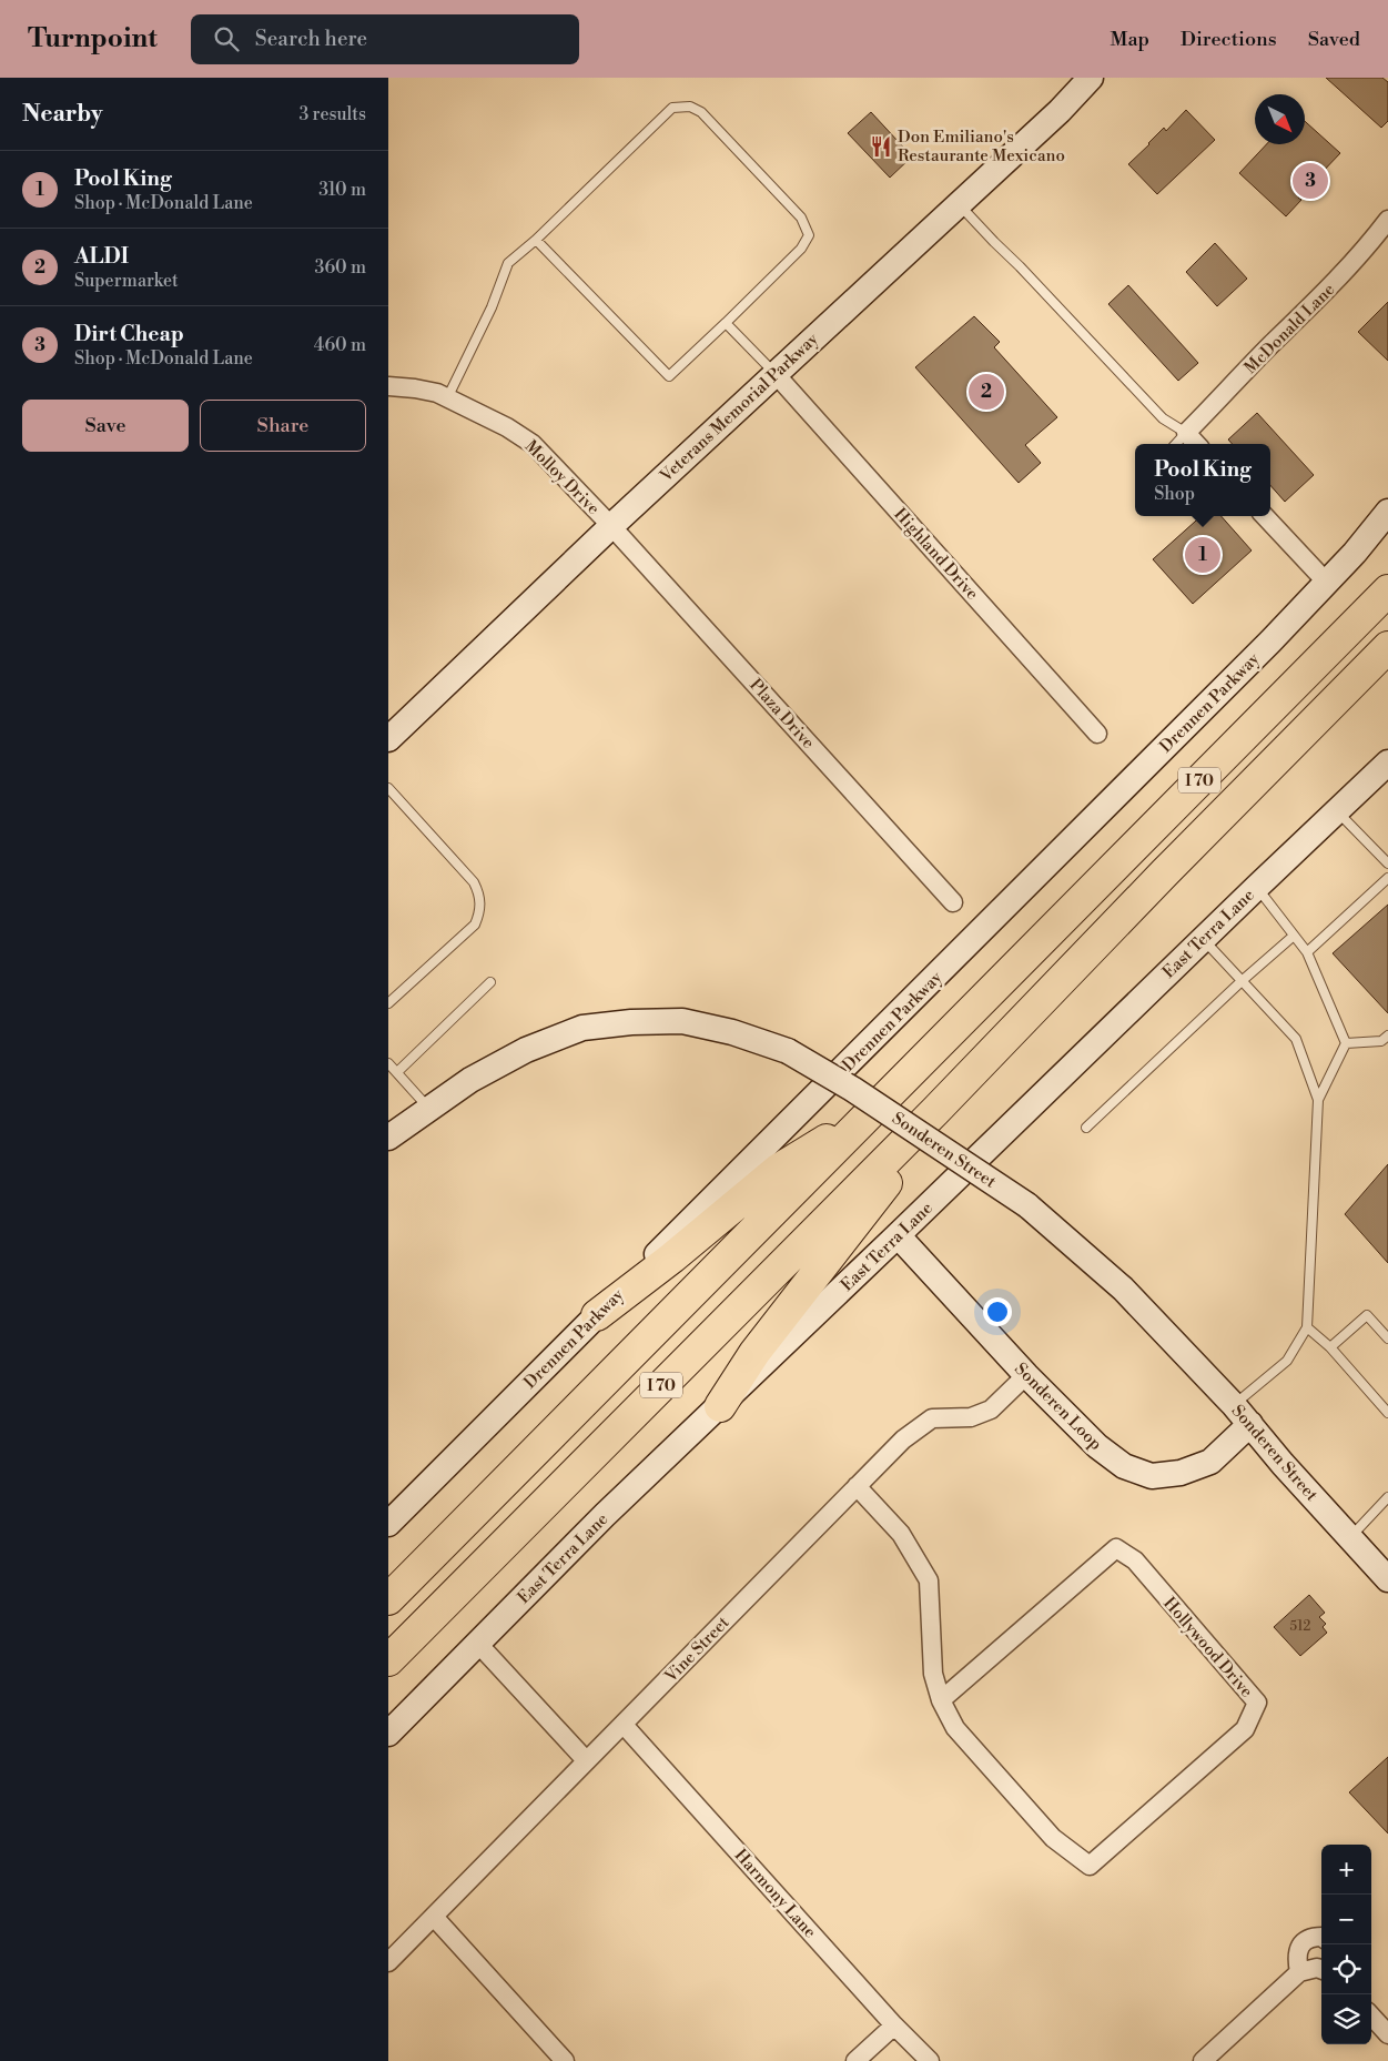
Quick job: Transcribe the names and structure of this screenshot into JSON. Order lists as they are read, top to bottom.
{
  "streets": {
    "highway": ["I 70"],
    "main road": [
      "Veterans Memorial Parkway",
      "Drennen Parkway",
      "East Terra Lane",
      "Sonderen Street",
      "Sonderen Loop"
    ],
    "street": [
      "McDonald Lane",
      "Molloy Drive",
      "Highland Drive",
      "Plaza Drive",
      "Hollywood Drive",
      "Vine Street",
      "Harmony Lane"
    ]
  },
  "crossings": [
    ["Veterans Memorial Parkway", "Molloy Drive"],
    ["Veterans Memorial Parkway", "Highland Drive"],
    ["Veterans Memorial Parkway", "Plaza Drive"],
    ["Molloy Drive", "Plaza Drive"],
    ["East Terra Lane", "Sonderen Loop"],
    ["Sonderen Street", "Sonderen Loop"],
    ["Sonderen Loop", "Vine Street"],
    ["Hollywood Drive", "Vine Street"],
    ["Vine Street", "Harmony Lane"]
  ],
  "places": {
    "restaurant": ["Don Emiliano's Restaurante Mexicano"]
  },
  "house_numbers": ["512"],
  "north": "bottom right",
  "page": {
    "header": "Turnpoint",
    "search": "Search here",
    "nav": ["Map", "Directions", "Saved"],
    "heading": ["Nearby", "3 results"],
    "list": [
      {
        "mark": "1",
        "name": "Pool King",
        "note": "Shop · McDonald Lane",
        "value": "310 m"
      },
      {
        "mark": "2",
        "name": "ALDI",
        "note": "Supermarket",
        "value": "360 m"
      },
      {
        "mark": "3",
        "name": "Dirt Cheap",
        "note": "Shop · McDonald Lane",
        "value": "460 m"
      }
    ],
    "pins": ["3", "2", "1"],
    "buttons": ["Save", "Share"],
    "popup": ["Pool King", "Shop"],
    "map_buttons": ["+", "−"]
  }
}
